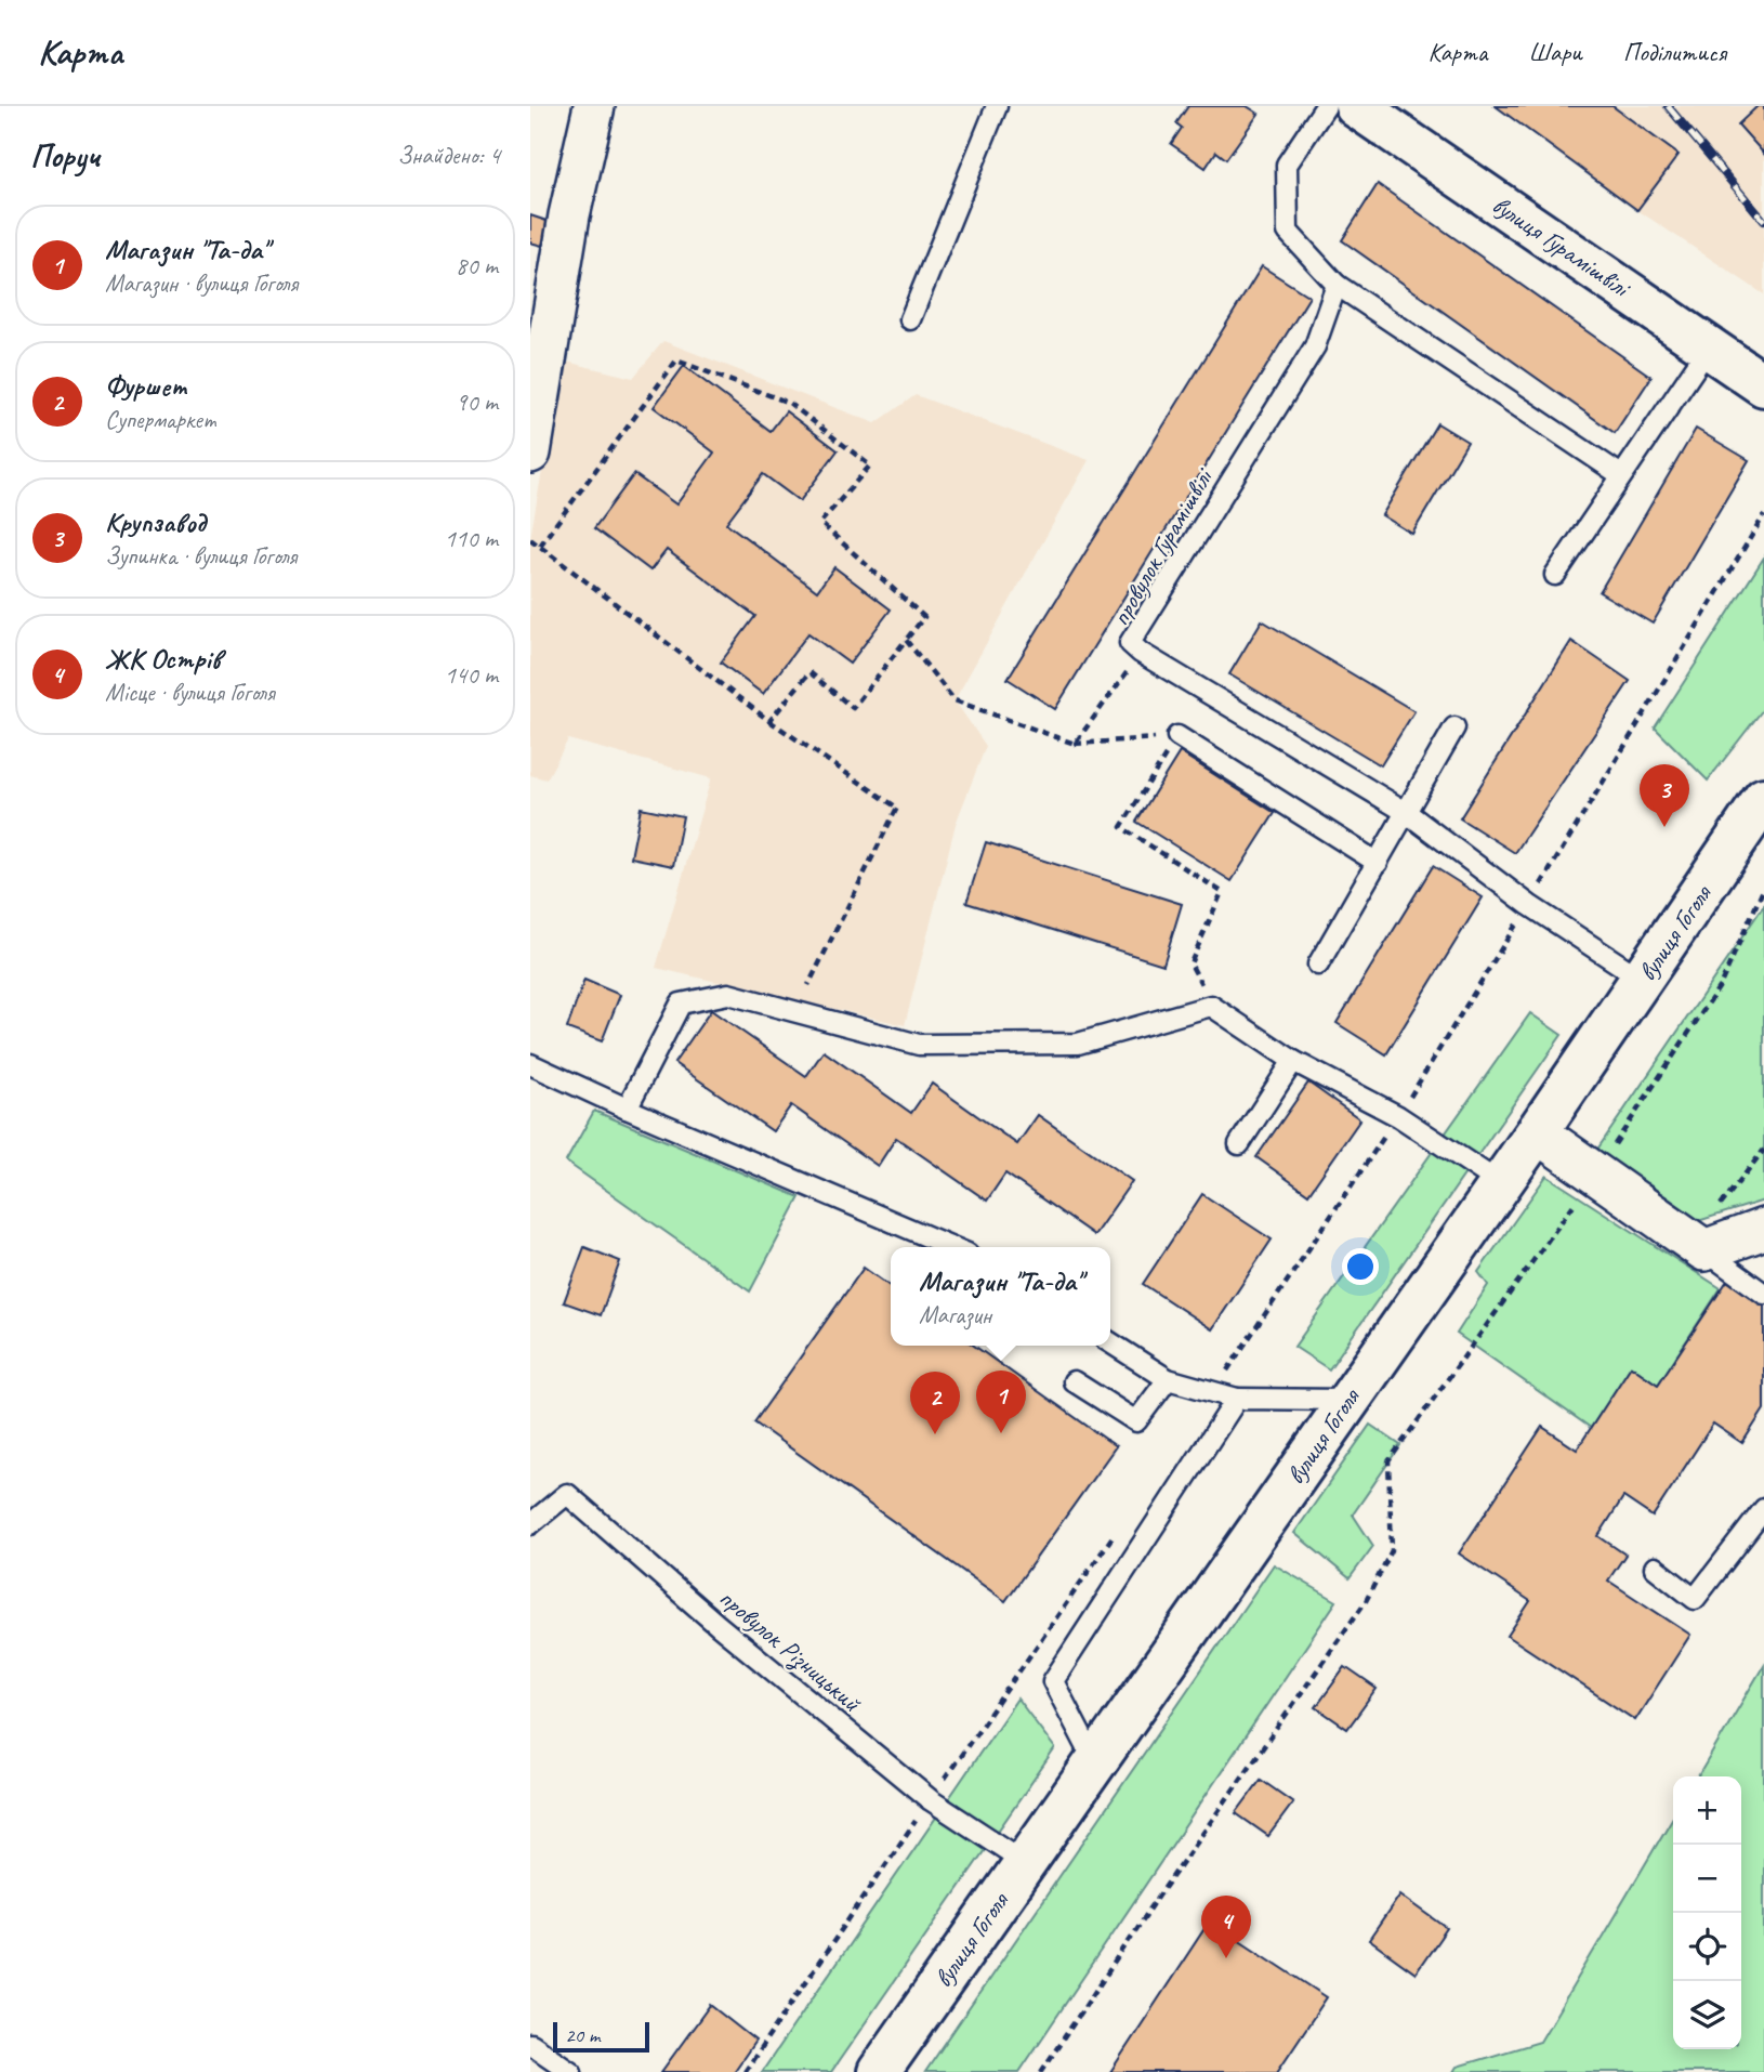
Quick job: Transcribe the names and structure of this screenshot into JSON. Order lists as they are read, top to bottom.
{
  "streets": {
    "street": ["вулиця Гурамішвілі", "вулиця Гоголя"],
    "lane": ["провулок Гурамішвілі", "провулок Різницький"]
  },
  "crossings": [
    ["провулок Гурамішвілі", "вулиця Гоголя"],
    ["вулиця Гоголя", "провулок Різницький"]
  ],
  "scale_bar": "20 m",
  "page": {
    "header": "Карта",
    "nav": ["Карта", "Шари", "Поділитися"],
    "heading": ["Поруч", "Знайдено: 4"],
    "list": [
      {
        "mark": "1",
        "name": "Магазин \"Та-да\"",
        "note": "Магазин · вулиця Гоголя",
        "value": "80 m"
      },
      {
        "mark": "2",
        "name": "Фуршет",
        "note": "Супермаркет",
        "value": "90 m"
      },
      {
        "mark": "3",
        "name": "Крупзавод",
        "note": "Зупинка · вулиця Гоголя",
        "value": "110 m"
      },
      {
        "mark": "4",
        "name": "ЖК Острів",
        "note": "Місце · вулиця Гоголя",
        "value": "140 m"
      }
    ],
    "pins": [
      "3",
      "1",
      "2",
      "4"
    ],
    "popup": ["Магазин \"Та-да\"", "Магазин"],
    "map_buttons": ["+", "−"],
    "scale": "20 m"
  }
}
